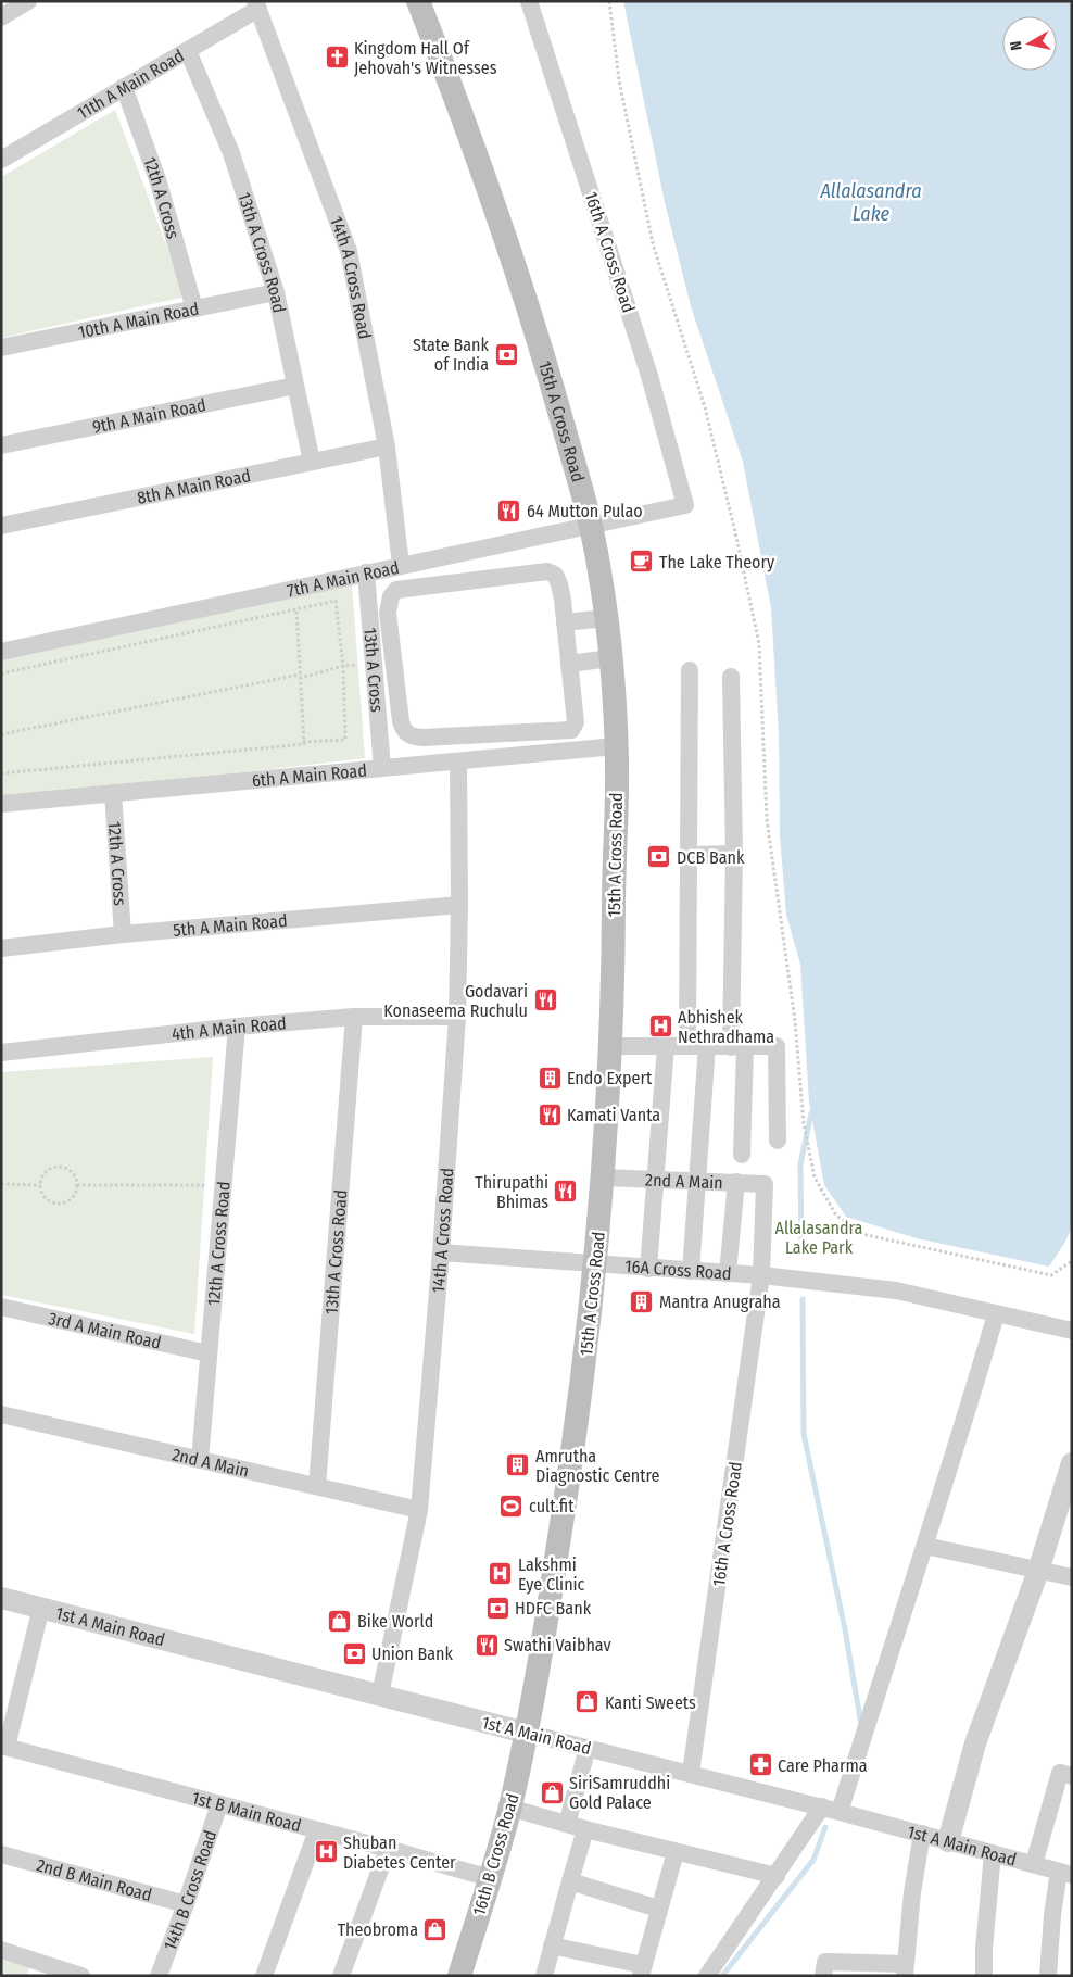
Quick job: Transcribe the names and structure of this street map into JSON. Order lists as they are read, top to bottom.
{
  "streets": {
    "main road": ["15th A Cross Road", "16th B Cross Road"],
    "street": [
      "11th A Main Road",
      "12th A Cross",
      "13th A Cross Road",
      "16th A Cross Road",
      "14th A Cross Road",
      "10th A Main Road",
      "9th A Main Road",
      "8th A Main Road",
      "7th A Main Road",
      "13th A Cross",
      "6th A Main Road",
      "5th A Main Road",
      "4th A Main Road",
      "2nd A Main",
      "12th A Cross Road",
      "16A Cross Road",
      "3rd A Main Road",
      "1st A Main Road",
      "1st B Main Road",
      "2nd B Main Road",
      "14th B Cross Road"
    ]
  },
  "crossings": [
    ["11th A Main Road", "12th A Cross"],
    ["11th A Main Road", "13th A Cross Road"],
    ["11th A Main Road", "14th A Cross Road"],
    ["12th A Cross", "10th A Main Road"],
    ["12th A Cross", "6th A Main Road"],
    ["12th A Cross", "5th A Main Road"],
    ["13th A Cross Road", "10th A Main Road"],
    ["13th A Cross Road", "9th A Main Road"],
    ["13th A Cross Road", "8th A Main Road"],
    ["13th A Cross Road", "4th A Main Road"],
    ["13th A Cross Road", "2nd A Main"],
    ["16th A Cross Road", "7th A Main Road"],
    ["16th A Cross Road", "2nd A Main"],
    ["16th A Cross Road", "16A Cross Road"],
    ["16th A Cross Road", "1st A Main Road"],
    ["14th A Cross Road", "8th A Main Road"],
    ["14th A Cross Road", "7th A Main Road"],
    ["14th A Cross Road", "6th A Main Road"],
    ["14th A Cross Road", "5th A Main Road"],
    ["14th A Cross Road", "4th A Main Road"],
    ["14th A Cross Road", "2nd A Main"],
    ["14th A Cross Road", "1st A Main Road"],
    ["15th A Cross Road", "7th A Main Road"],
    ["15th A Cross Road", "6th A Main Road"],
    ["15th A Cross Road", "2nd A Main"],
    ["15th A Cross Road", "16A Cross Road"],
    ["15th A Cross Road", "1st A Main Road"],
    ["15th A Cross Road", "16th B Cross Road"],
    ["7th A Main Road", "13th A Cross"],
    ["13th A Cross", "6th A Main Road"],
    ["4th A Main Road", "12th A Cross Road"],
    ["2nd A Main", "12th A Cross Road"],
    ["12th A Cross Road", "3rd A Main Road"],
    ["1st A Main Road", "16th B Cross Road"],
    ["1st B Main Road", "16th B Cross Road"],
    ["1st B Main Road", "14th B Cross Road"],
    ["2nd B Main Road", "14th B Cross Road"]
  ],
  "water": ["Allalasandra Lake"],
  "parks": ["Allalasandra Lake Park"],
  "places": {
    "church": ["Kingdom Hall Of Jehovah's Witnesses"],
    "bank": [
      "State Bank of India",
      "DCB Bank",
      "HDFC Bank",
      "Union Bank"
    ],
    "restaurant": [
      "64 Mutton Pulao",
      "Godavari Konaseema Ruchulu",
      "Kamati Vanta",
      "Thirupathi Bhimas",
      "Swathi Vaibhav"
    ],
    "cafe": ["The Lake Theory"],
    "hospital": ["Abhishek Nethradhama", "Lakshmi Eye Clinic", "Shuban Diabetes Center"],
    "building": ["Endo Expert", "Mantra Anugraha", "Amrutha Diagnostic Centre"],
    "sports": ["cult.fit"],
    "shop": [
      "Bike World",
      "Kanti Sweets",
      "SiriSamruddhi Gold Palace",
      "Theobroma"
    ],
    "pharmacy": ["Care Pharma"]
  },
  "north": "left"
}
